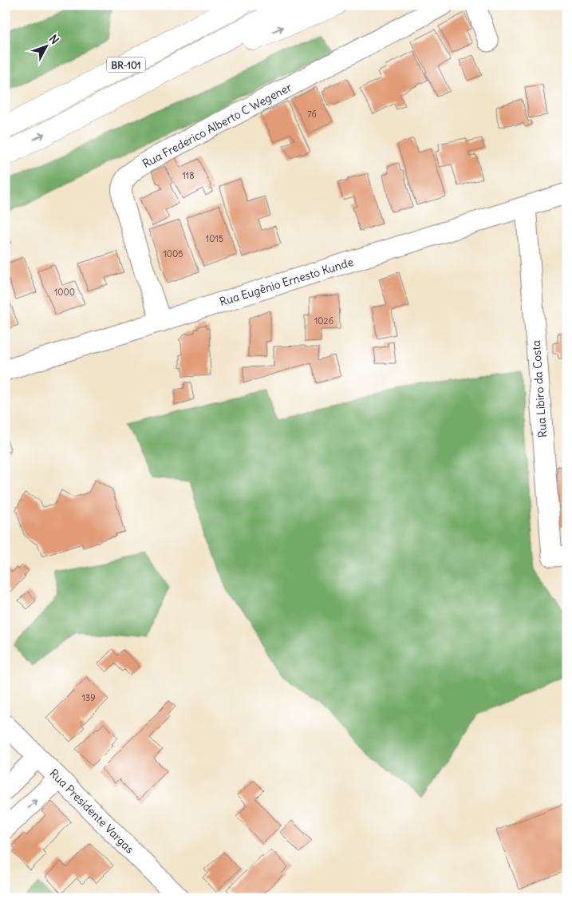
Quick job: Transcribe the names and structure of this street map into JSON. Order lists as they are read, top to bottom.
{
  "streets": {
    "highway": ["BR-101"],
    "street": [
      "Rua Frederico Alberto C Wegener",
      "Rua Eugênio Ernesto Kunde",
      "Rua Libiro da Costa",
      "Rua Presidente Vargas"
    ]
  },
  "crossings": [
    ["Rua Frederico Alberto C Wegener", "Rua Eugênio Ernesto Kunde"],
    ["Rua Eugênio Ernesto Kunde", "Rua Libiro da Costa"]
  ],
  "house_numbers": [
    "76",
    "118",
    "1015",
    "1005",
    "1000",
    "1026",
    "139"
  ],
  "north": "top right"
}
